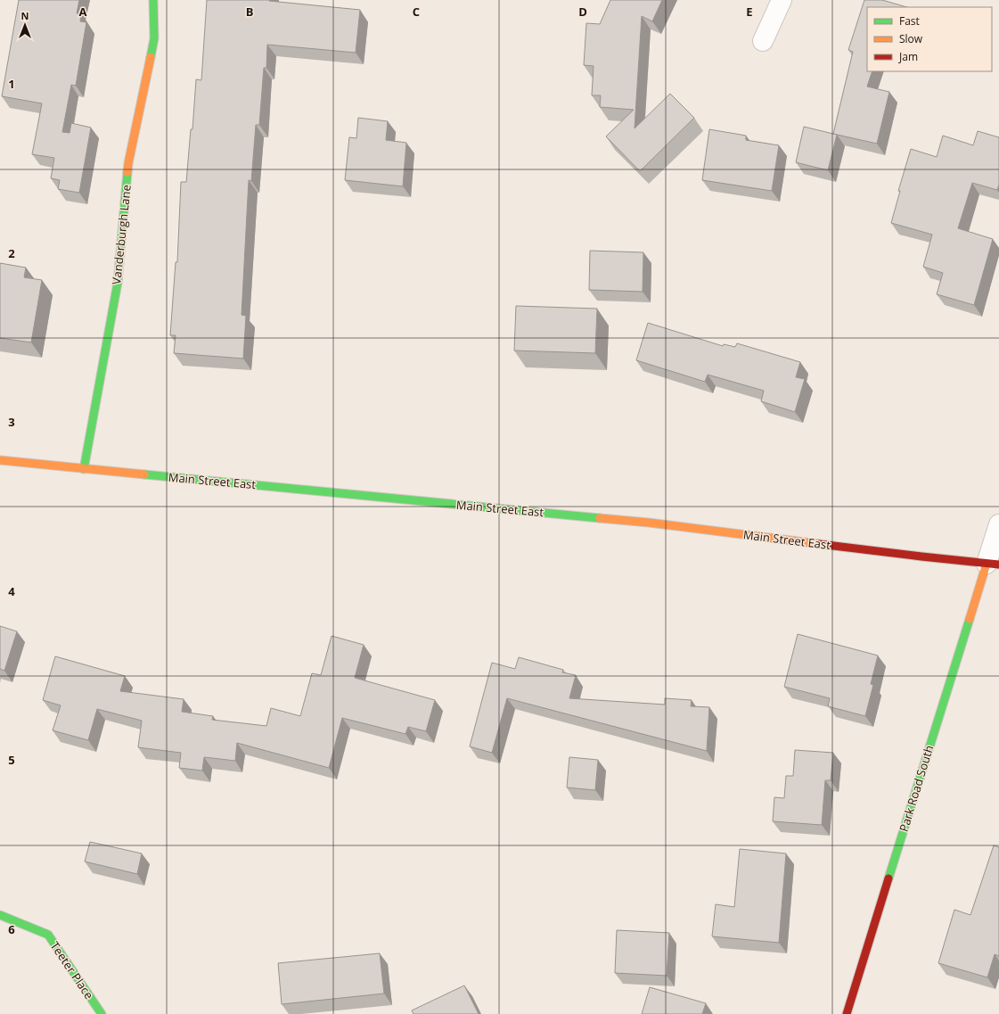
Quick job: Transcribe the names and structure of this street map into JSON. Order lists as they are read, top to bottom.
{
  "streets": {
    "main road": [
      "Vanderburgh Lane",
      "Main Street East",
      "Park Road South",
      "Teeter Place"
    ]
  },
  "crossings": [
    ["Vanderburgh Lane", "Main Street East"],
    ["Main Street East", "Park Road South"]
  ],
  "legend": ["Fast", "Slow", "Jam"],
  "north": "top",
  "grid": {
    "columns": [
      "A",
      "B",
      "C",
      "D",
      "E"
    ],
    "rows": [
      "1",
      "2",
      "3",
      "4",
      "5",
      "6"
    ]
  }
}
